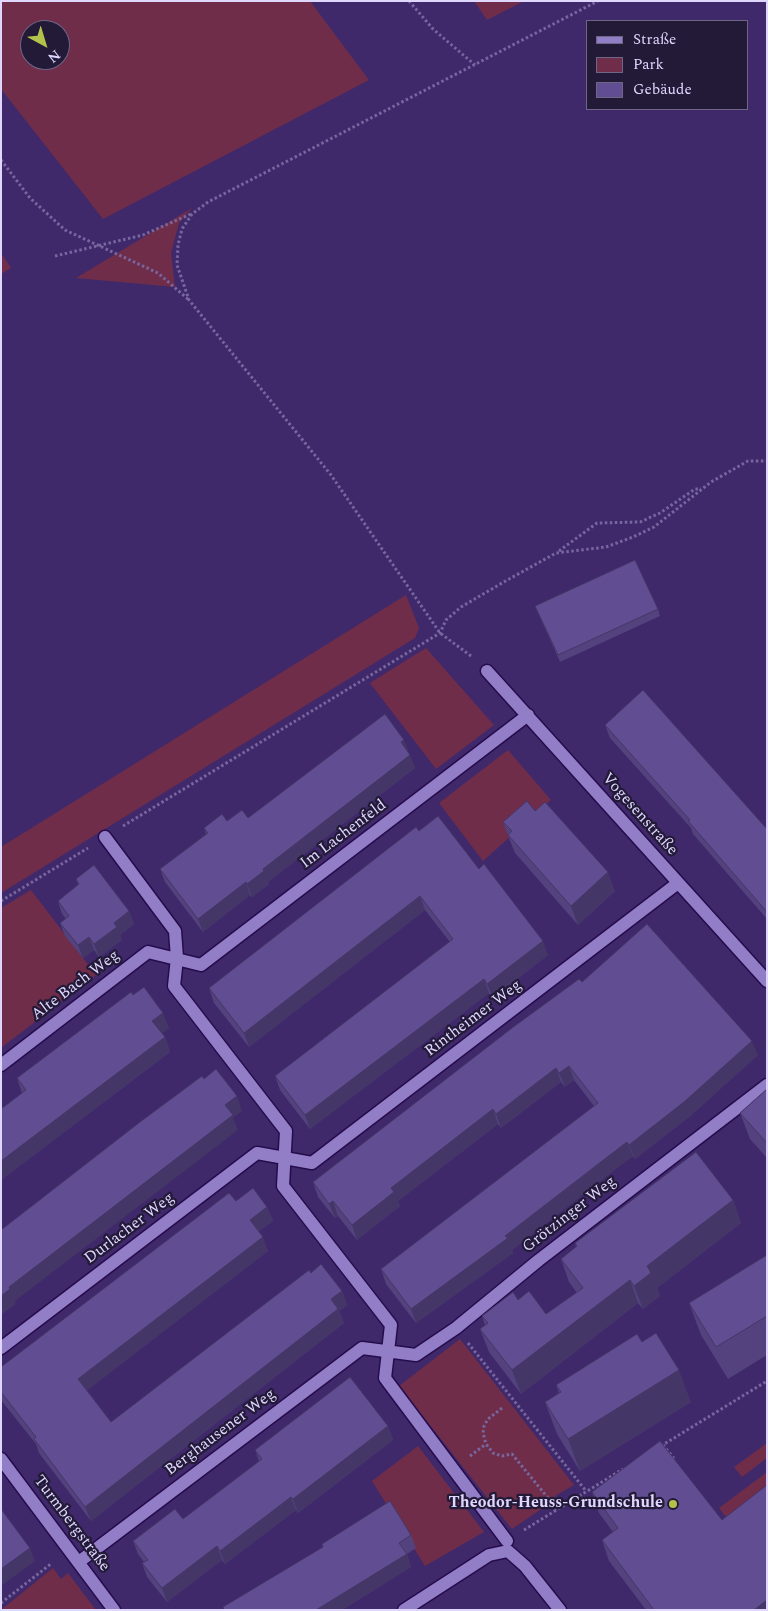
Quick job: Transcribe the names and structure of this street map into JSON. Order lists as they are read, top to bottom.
{
  "streets": {
    "street": [
      "Vogesenstraße",
      "Im Lachenfeld",
      "Alte Bach Weg",
      "Rintheimer Weg",
      "Grötzinger Weg",
      "Durlacher Weg",
      "Berghausener Weg",
      "Turmbergstraße"
    ]
  },
  "crossings": [
    ["Vogesenstraße", "Im Lachenfeld"],
    ["Vogesenstraße", "Rintheimer Weg"],
    ["Im Lachenfeld", "Alte Bach Weg"],
    ["Rintheimer Weg", "Durlacher Weg"],
    ["Grötzinger Weg", "Berghausener Weg"],
    ["Berghausener Weg", "Turmbergstraße"]
  ],
  "places": ["Theodor-Heuss-Grundschule"],
  "legend": ["Straße", "Park", "Gebäude"],
  "north": "bottom right"
}
